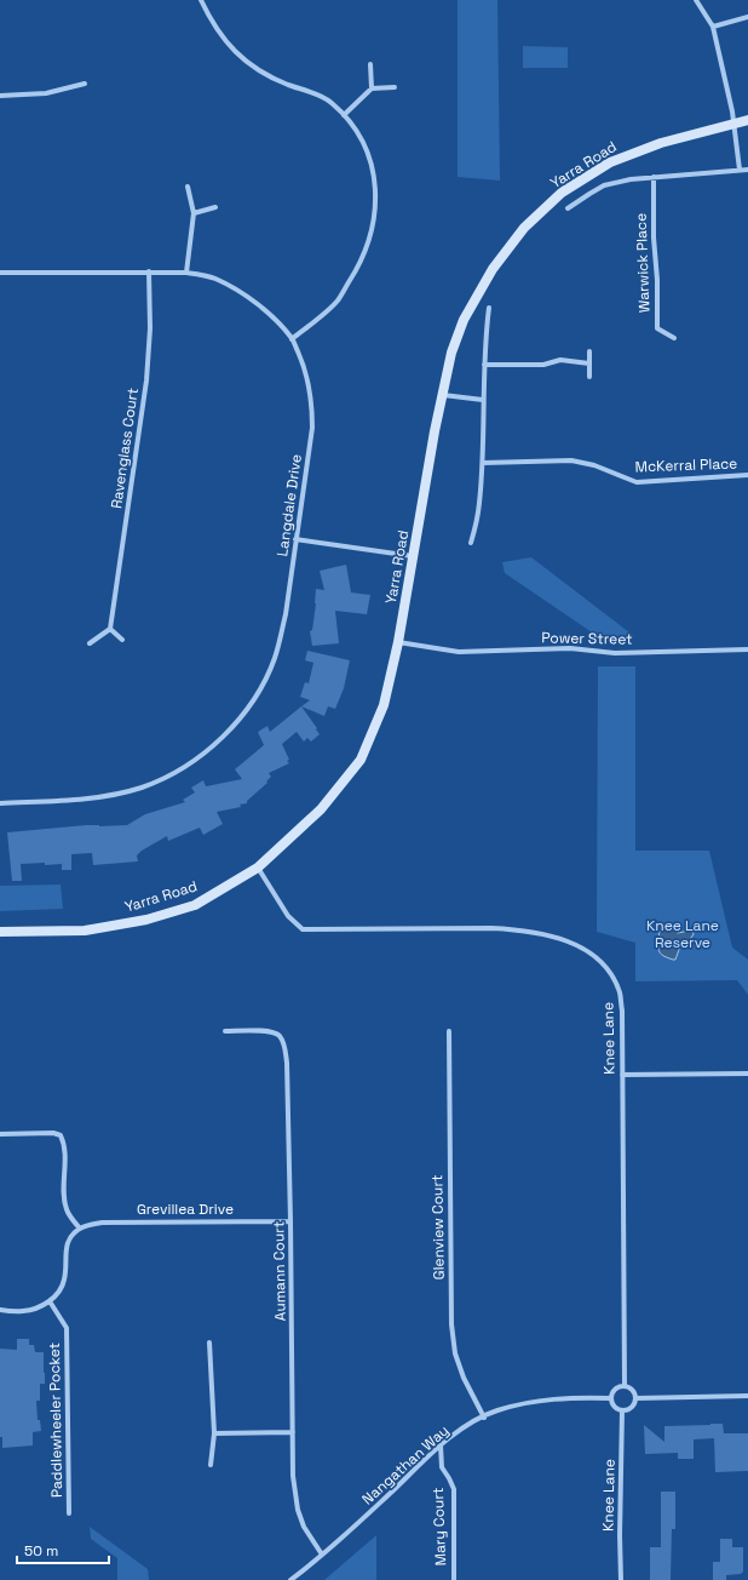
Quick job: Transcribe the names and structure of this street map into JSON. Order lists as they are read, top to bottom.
{
  "streets": {
    "main road": ["Yarra Road"],
    "street": [
      "Warwick Place",
      "Ravenglass Court",
      "McKerral Place",
      "Langdale Drive",
      "Power Street",
      "Knee Lane",
      "Grevillea Drive",
      "Glenview Court",
      "Aumann Court",
      "Paddlewheeler Pocket",
      "Nangathan Way",
      "Mary Court"
    ]
  },
  "crossings": [
    ["Yarra Road", "Power Street"],
    ["Yarra Road", "Knee Lane"],
    ["Ravenglass Court", "Langdale Drive"],
    ["Knee Lane", "Nangathan Way"],
    ["Grevillea Drive", "Aumann Court"],
    ["Glenview Court", "Nangathan Way"],
    ["Aumann Court", "Nangathan Way"],
    ["Nangathan Way", "Mary Court"]
  ],
  "parks": ["Knee Lane Reserve"],
  "scale_bar": "50 m"
}
